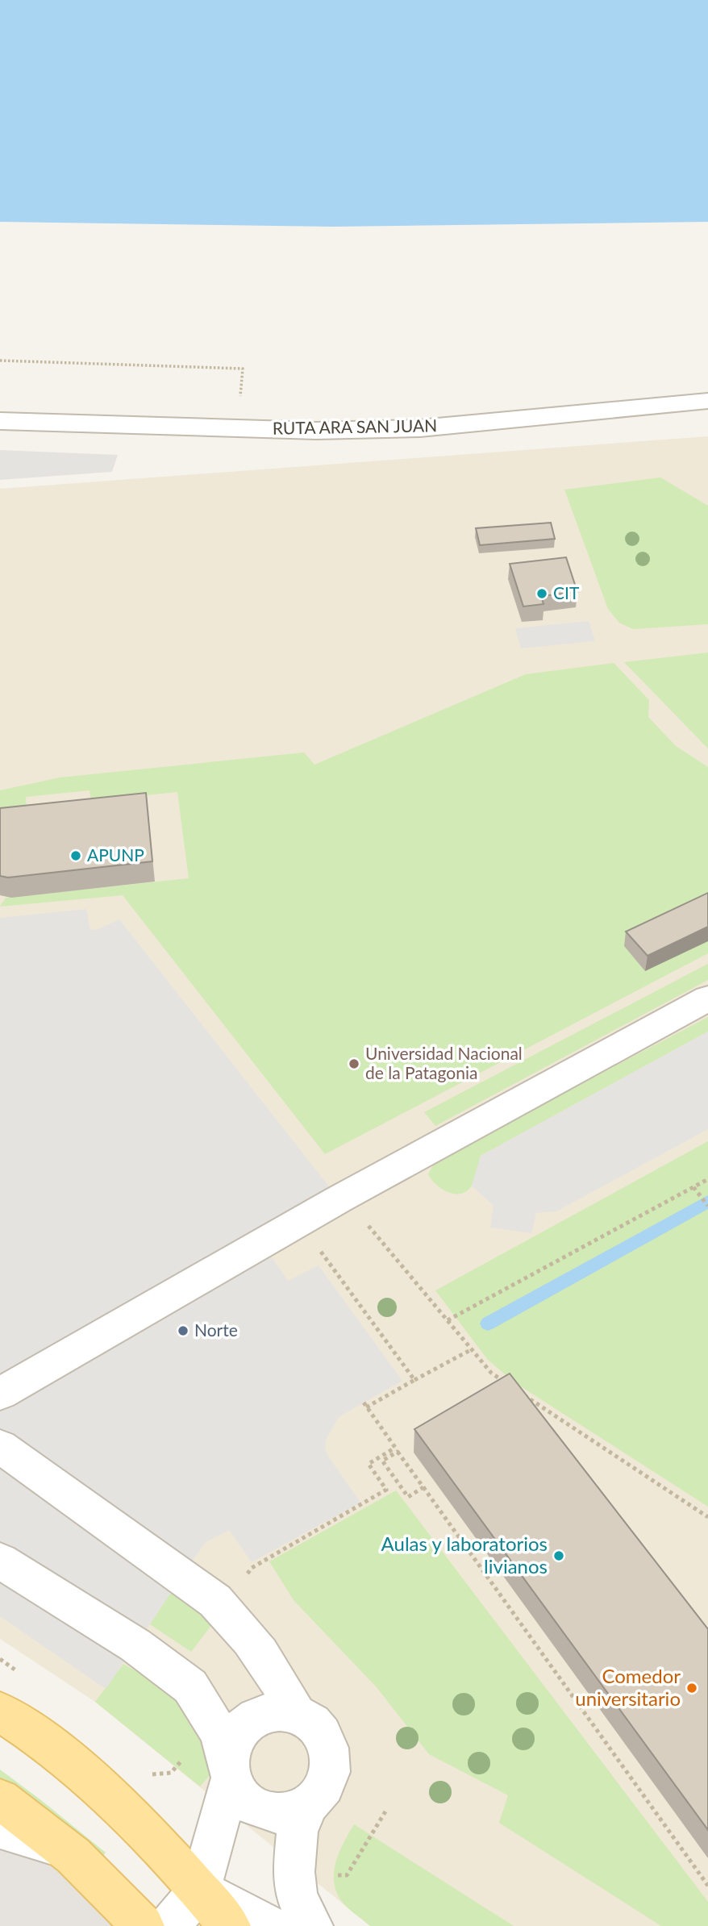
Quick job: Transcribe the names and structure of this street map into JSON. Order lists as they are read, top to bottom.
{
  "streets": {
    "street": ["RUTA ARA SAN JUAN"]
  },
  "places": [
    "CIT",
    "APUNP",
    "Universidad Nacional de la Patagonia",
    "Norte",
    "Aulas y laboratorios livianos",
    "Comedor universitario"
  ]
}
